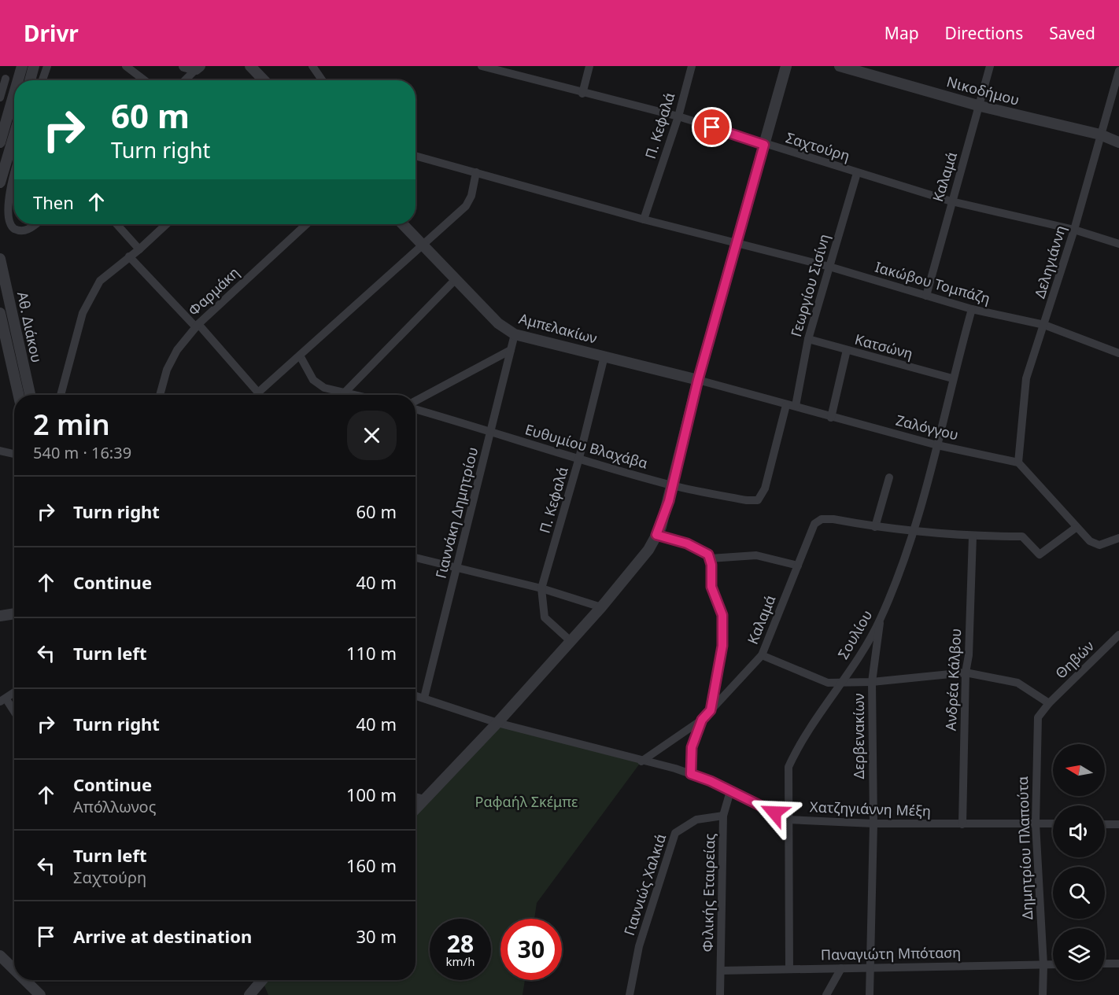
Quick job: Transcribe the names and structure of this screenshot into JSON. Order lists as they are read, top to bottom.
{
  "streets": {
    "street": [
      "Νικοδήμου",
      "Π. Κεφαλά",
      "Σαχτούρη",
      "Καλαμά",
      "Δεληγιάννη",
      "Ιακώβου Τομπάζη",
      "Γεωργίου Σισίνη",
      "Φαρμάκη",
      "Αθ. Διάκου",
      "Αμπελακίων",
      "Κατσώνη",
      "Ζαλόγγου",
      "Ευθυμίου Βλαχάβα",
      "Γιαννάκη Δημητρίου",
      "Σουλίου",
      "Θηβών",
      "Ανδρέα Κάλβου",
      "Δερβενακίων",
      "Χατζηγιάννη Μέξη",
      "Δημητρίου Πλαπούτα",
      "Γιαννιώς Χαλκιά",
      "Φιλικής Εταιρείας",
      "Παναγιώτη Μπόταση"
    ]
  },
  "crossings": [
    ["Νικοδήμου", "Καλαμά"],
    ["Νικοδήμου", "Δεληγιάννη"],
    ["Π. Κεφαλά", "Σαχτούρη"],
    ["Π. Κεφαλά", "Ιακώβου Τομπάζη"],
    ["Π. Κεφαλά", "Αμπελακίων"],
    ["Π. Κεφαλά", "Ευθυμίου Βλαχάβα"],
    ["Σαχτούρη", "Καλαμά"],
    ["Σαχτούρη", "Δεληγιάννη"],
    ["Σαχτούρη", "Γεωργίου Σισίνη"],
    ["Καλαμά", "Ιακώβου Τομπάζη"],
    ["Καλαμά", "Χατζηγιάννη Μέξη"],
    ["Δεληγιάννη", "Ιακώβου Τομπάζη"],
    ["Δεληγιάννη", "Ζαλόγγου"],
    ["Ιακώβου Τομπάζη", "Γεωργίου Σισίνη"],
    ["Ιακώβου Τομπάζη", "Σουλίου"],
    ["Γεωργίου Σισίνη", "Κατσώνη"],
    ["Γεωργίου Σισίνη", "Ζαλόγγου"],
    ["Γεωργίου Σισίνη", "Ευθυμίου Βλαχάβα"],
    ["Αμπελακίων", "Ζαλόγγου"],
    ["Αμπελακίων", "Γιαννάκη Δημητρίου"],
    ["Κατσώνη", "Σουλίου"],
    ["Ζαλόγγου", "Σουλίου"],
    ["Ευθυμίου Βλαχάβα", "Γιαννάκη Δημητρίου"],
    ["Γιαννάκη Δημητρίου", "Χατζηγιάννη Μέξη"],
    ["Σουλίου", "Δερβενακίων"],
    ["Σουλίου", "Χατζηγιάννη Μέξη"],
    ["Σουλίου", "Παναγιώτη Μπόταση"],
    ["Θηβών", "Δημητρίου Πλαπούτα"],
    ["Ανδρέα Κάλβου", "Χατζηγιάννη Μέξη"],
    ["Δερβενακίων", "Χατζηγιάννη Μέξη"],
    ["Δερβενακίων", "Παναγιώτη Μπόταση"],
    ["Χατζηγιάννη Μέξη", "Δημητρίου Πλαπούτα"],
    ["Χατζηγιάννη Μέξη", "Φιλικής Εταιρείας"],
    ["Δημητρίου Πλαπούτα", "Παναγιώτη Μπόταση"],
    ["Γιαννιώς Χαλκιά", "Φιλικής Εταιρείας"],
    ["Φιλικής Εταιρείας", "Παναγιώτη Μπόταση"]
  ],
  "parks": ["Ραφαήλ Σκέμπε"],
  "north": "left",
  "page": {
    "header": "Drivr",
    "nav": ["Map", "Directions", "Saved"],
    "turn": ["60 m", "Turn right"],
    "then": "Then",
    "heading": ["2 min", "540 m · 16:39"],
    "list": [
      {
        "name": "Turn right",
        "value": "60 m"
      },
      {
        "name": "Continue",
        "value": "40 m"
      },
      {
        "name": "Turn left",
        "value": "110 m"
      },
      {
        "name": "Turn right",
        "value": "40 m"
      },
      {
        "name": "Continue",
        "note": "Απόλλωνος",
        "value": "100 m"
      },
      {
        "name": "Turn left",
        "note": "Σαχτούρη",
        "value": "160 m"
      },
      {
        "name": "Arrive at destination",
        "value": "30 m"
      }
    ],
    "speed": "28 km/h",
    "limit": "30"
  }
}
